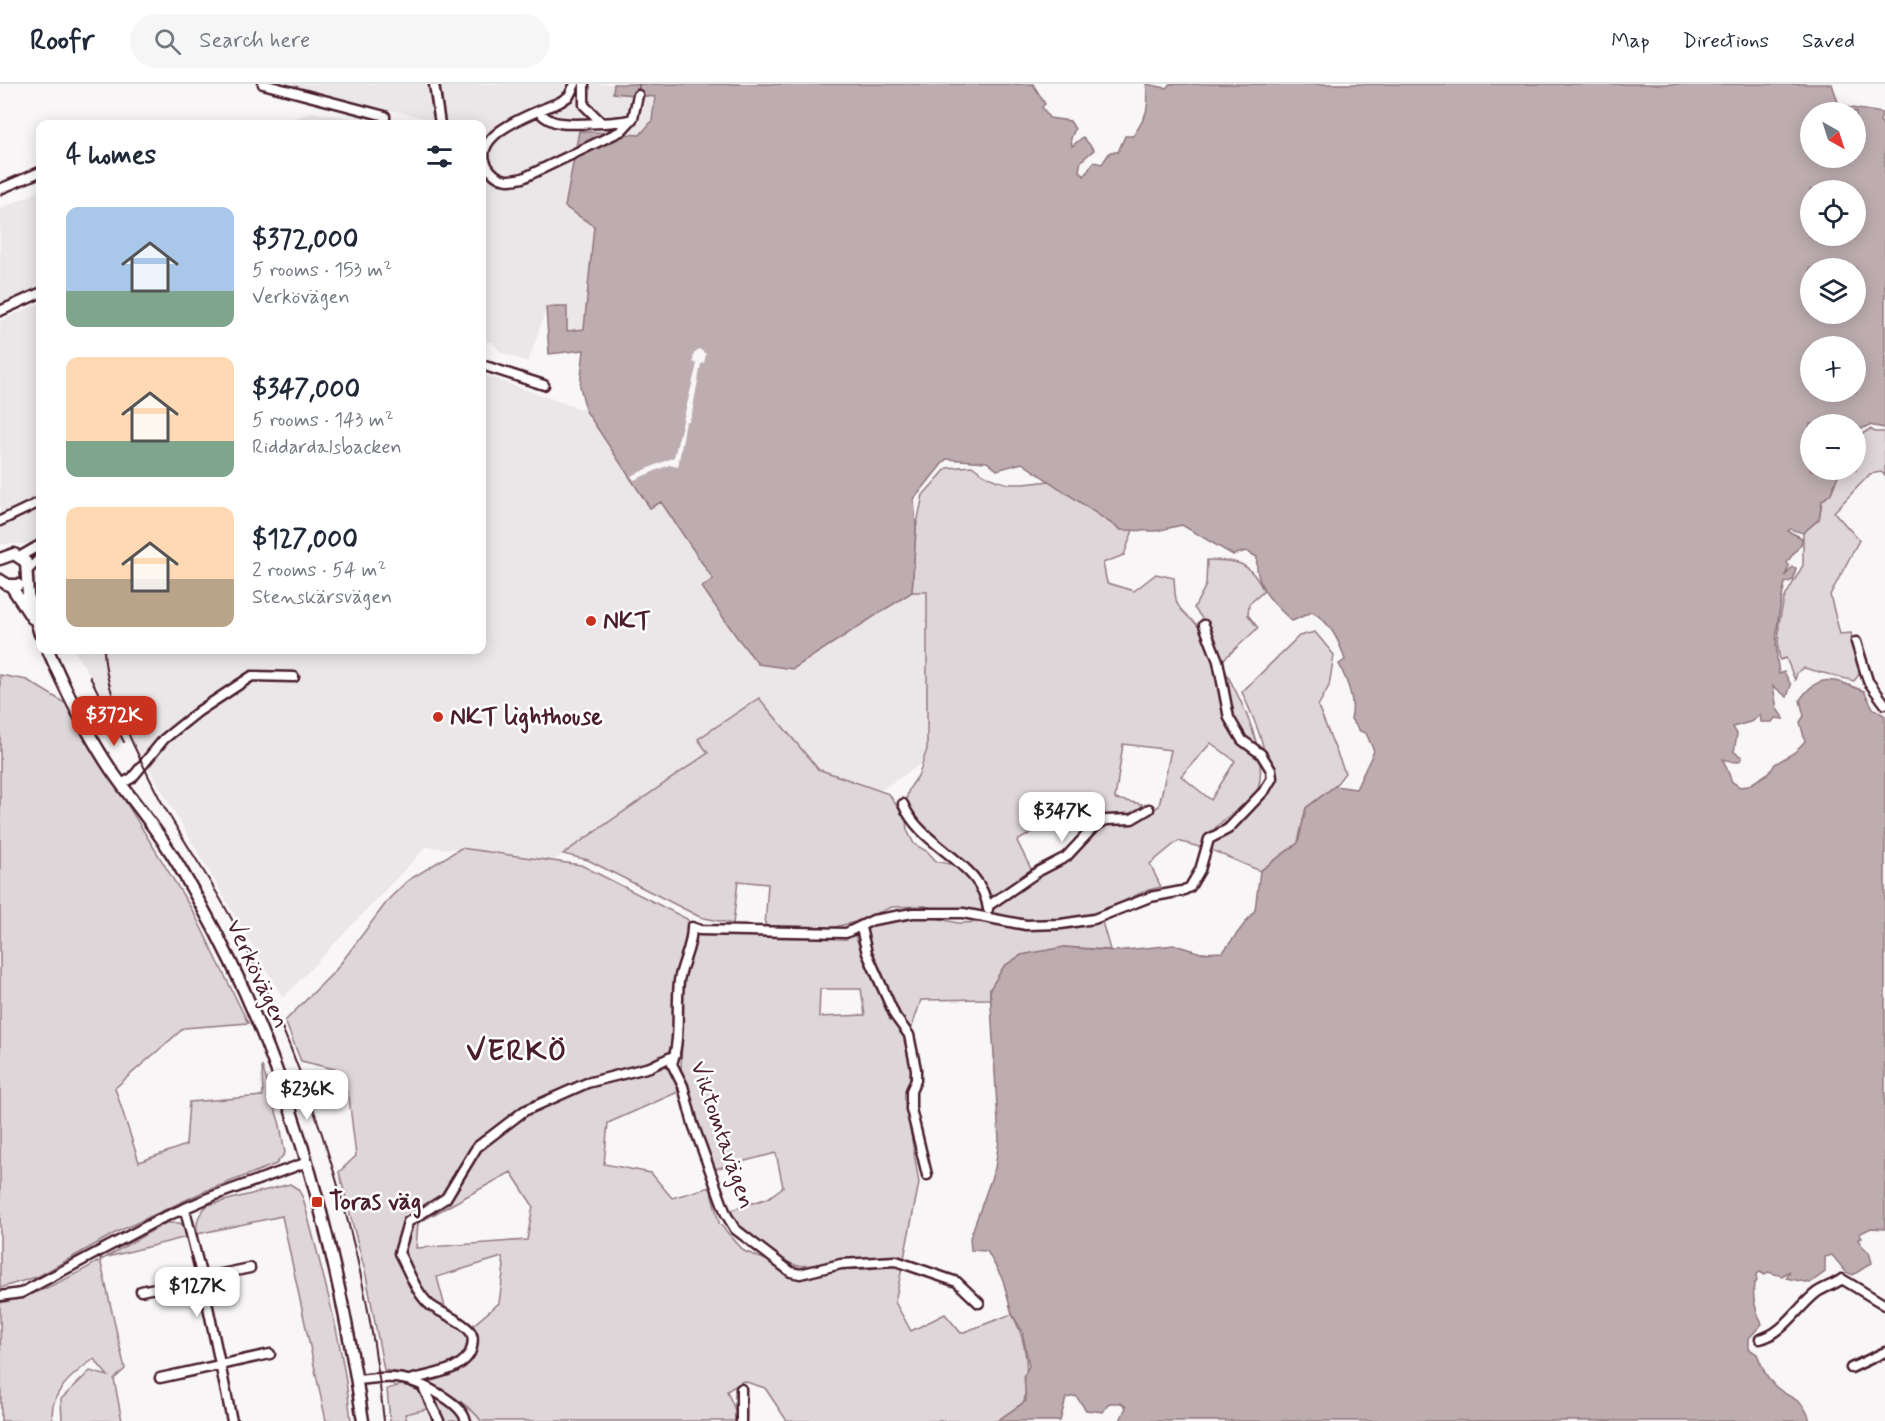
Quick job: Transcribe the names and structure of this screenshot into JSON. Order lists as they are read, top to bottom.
{
  "streets": {
    "main road": ["Verkövägen"],
    "street": ["Viktomtavägen"]
  },
  "districts": ["VERKÖ"],
  "places": {
    "other": ["NKT", "NKT lighthouse"],
    "transit": ["Toras väg"]
  },
  "north": "bottom right",
  "page": {
    "header": "Roofr",
    "search": "Search here",
    "nav": ["Map", "Directions", "Saved"],
    "map_buttons": ["+", "−"],
    "heading": "4 homes",
    "list": [
      {
        "name": "$372,000",
        "note": "5 rooms · 153 m² · Verkövägen"
      },
      {
        "name": "$347,000",
        "note": "5 rooms · 143 m² · Riddardalsbacken"
      },
      {
        "name": "$127,000",
        "note": "2 rooms · 54 m² · Stenskärsvägen"
      }
    ],
    "price": [
      "$372K",
      "$347K",
      "$236K",
      "$127K"
    ]
  }
}
